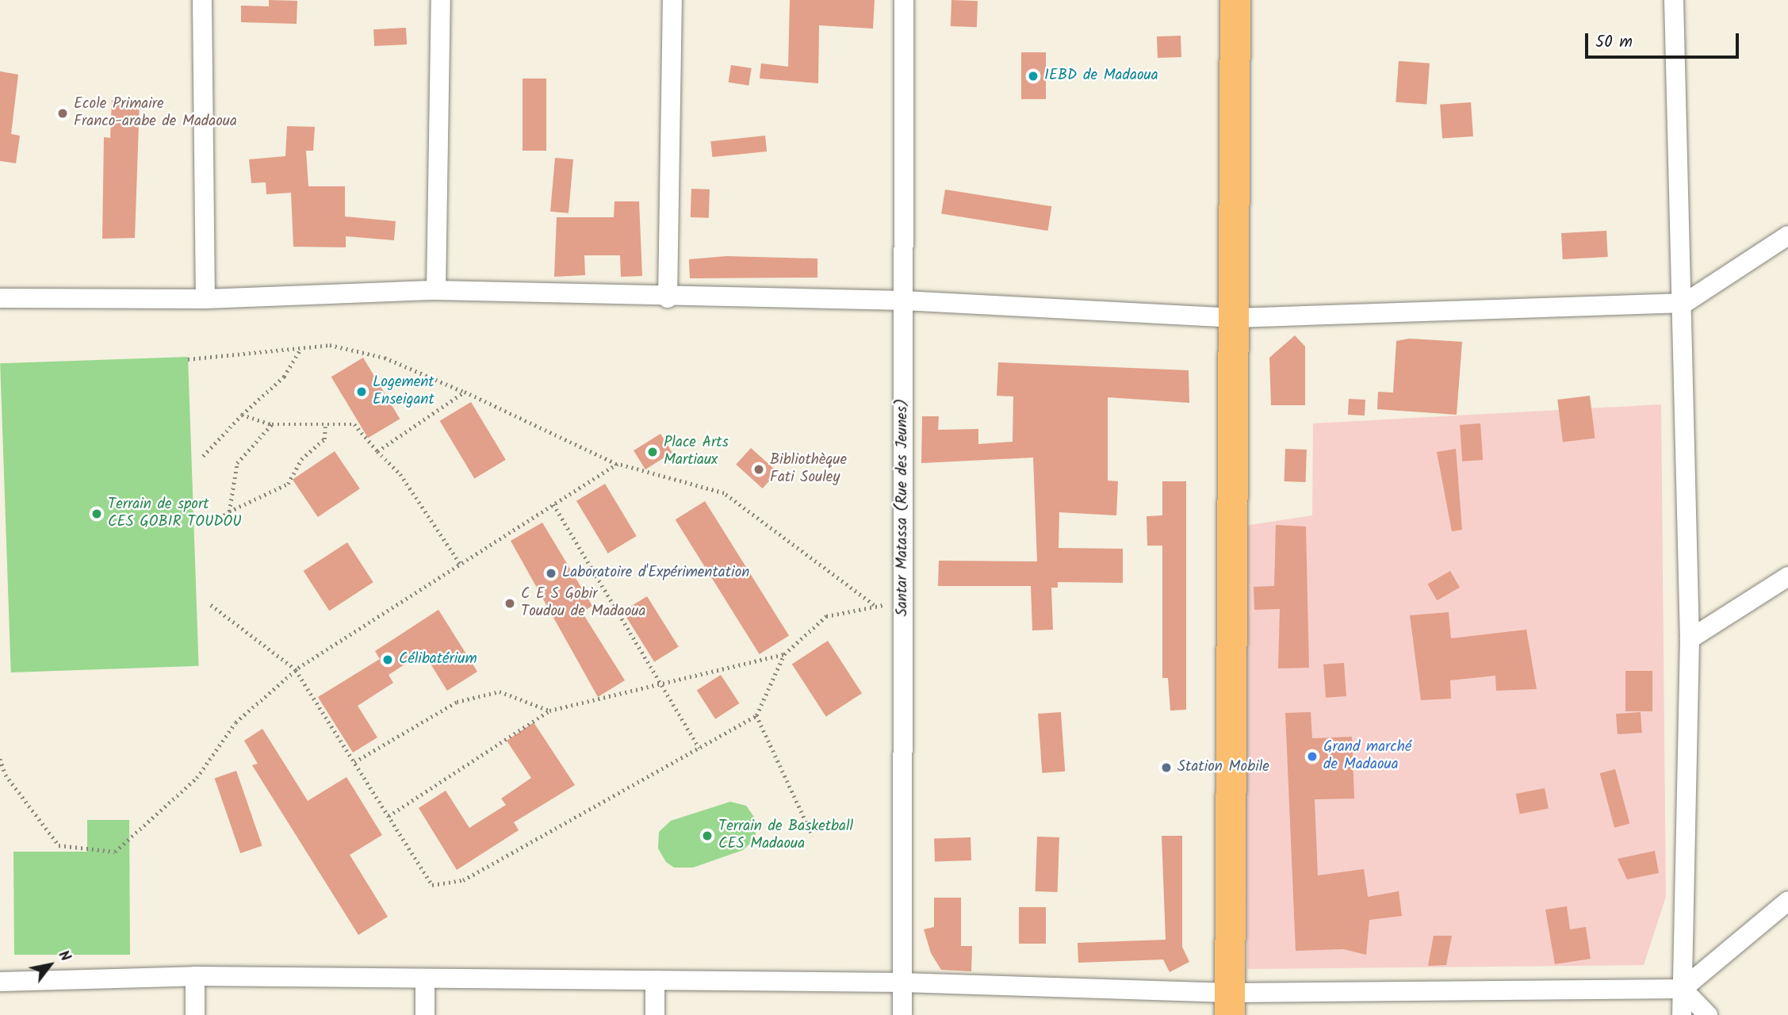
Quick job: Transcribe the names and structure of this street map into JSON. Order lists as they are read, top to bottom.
{
  "streets": {
    "street": ["Santar Matassa (Rue des Jeunes)"]
  },
  "places": [
    "IEBD de Madaoua",
    "Ecole Primaire Franco-arabe de Madaoua",
    "Logement Enseigant",
    "Place Arts Martiaux",
    "Bibliothèque Fati Souley",
    "Terrain de sport CES GOBIR TOUDOU",
    "Laboratoire d'Expérimentation",
    "C E S Gobir Toudou de Madaoua",
    "Célibatérium",
    "Grand marché de Madaoua",
    "Station Mobile",
    "Terrain de Basketball CES Madaoua"
  ],
  "scale_bar": "50 m",
  "north": "top right"
}
